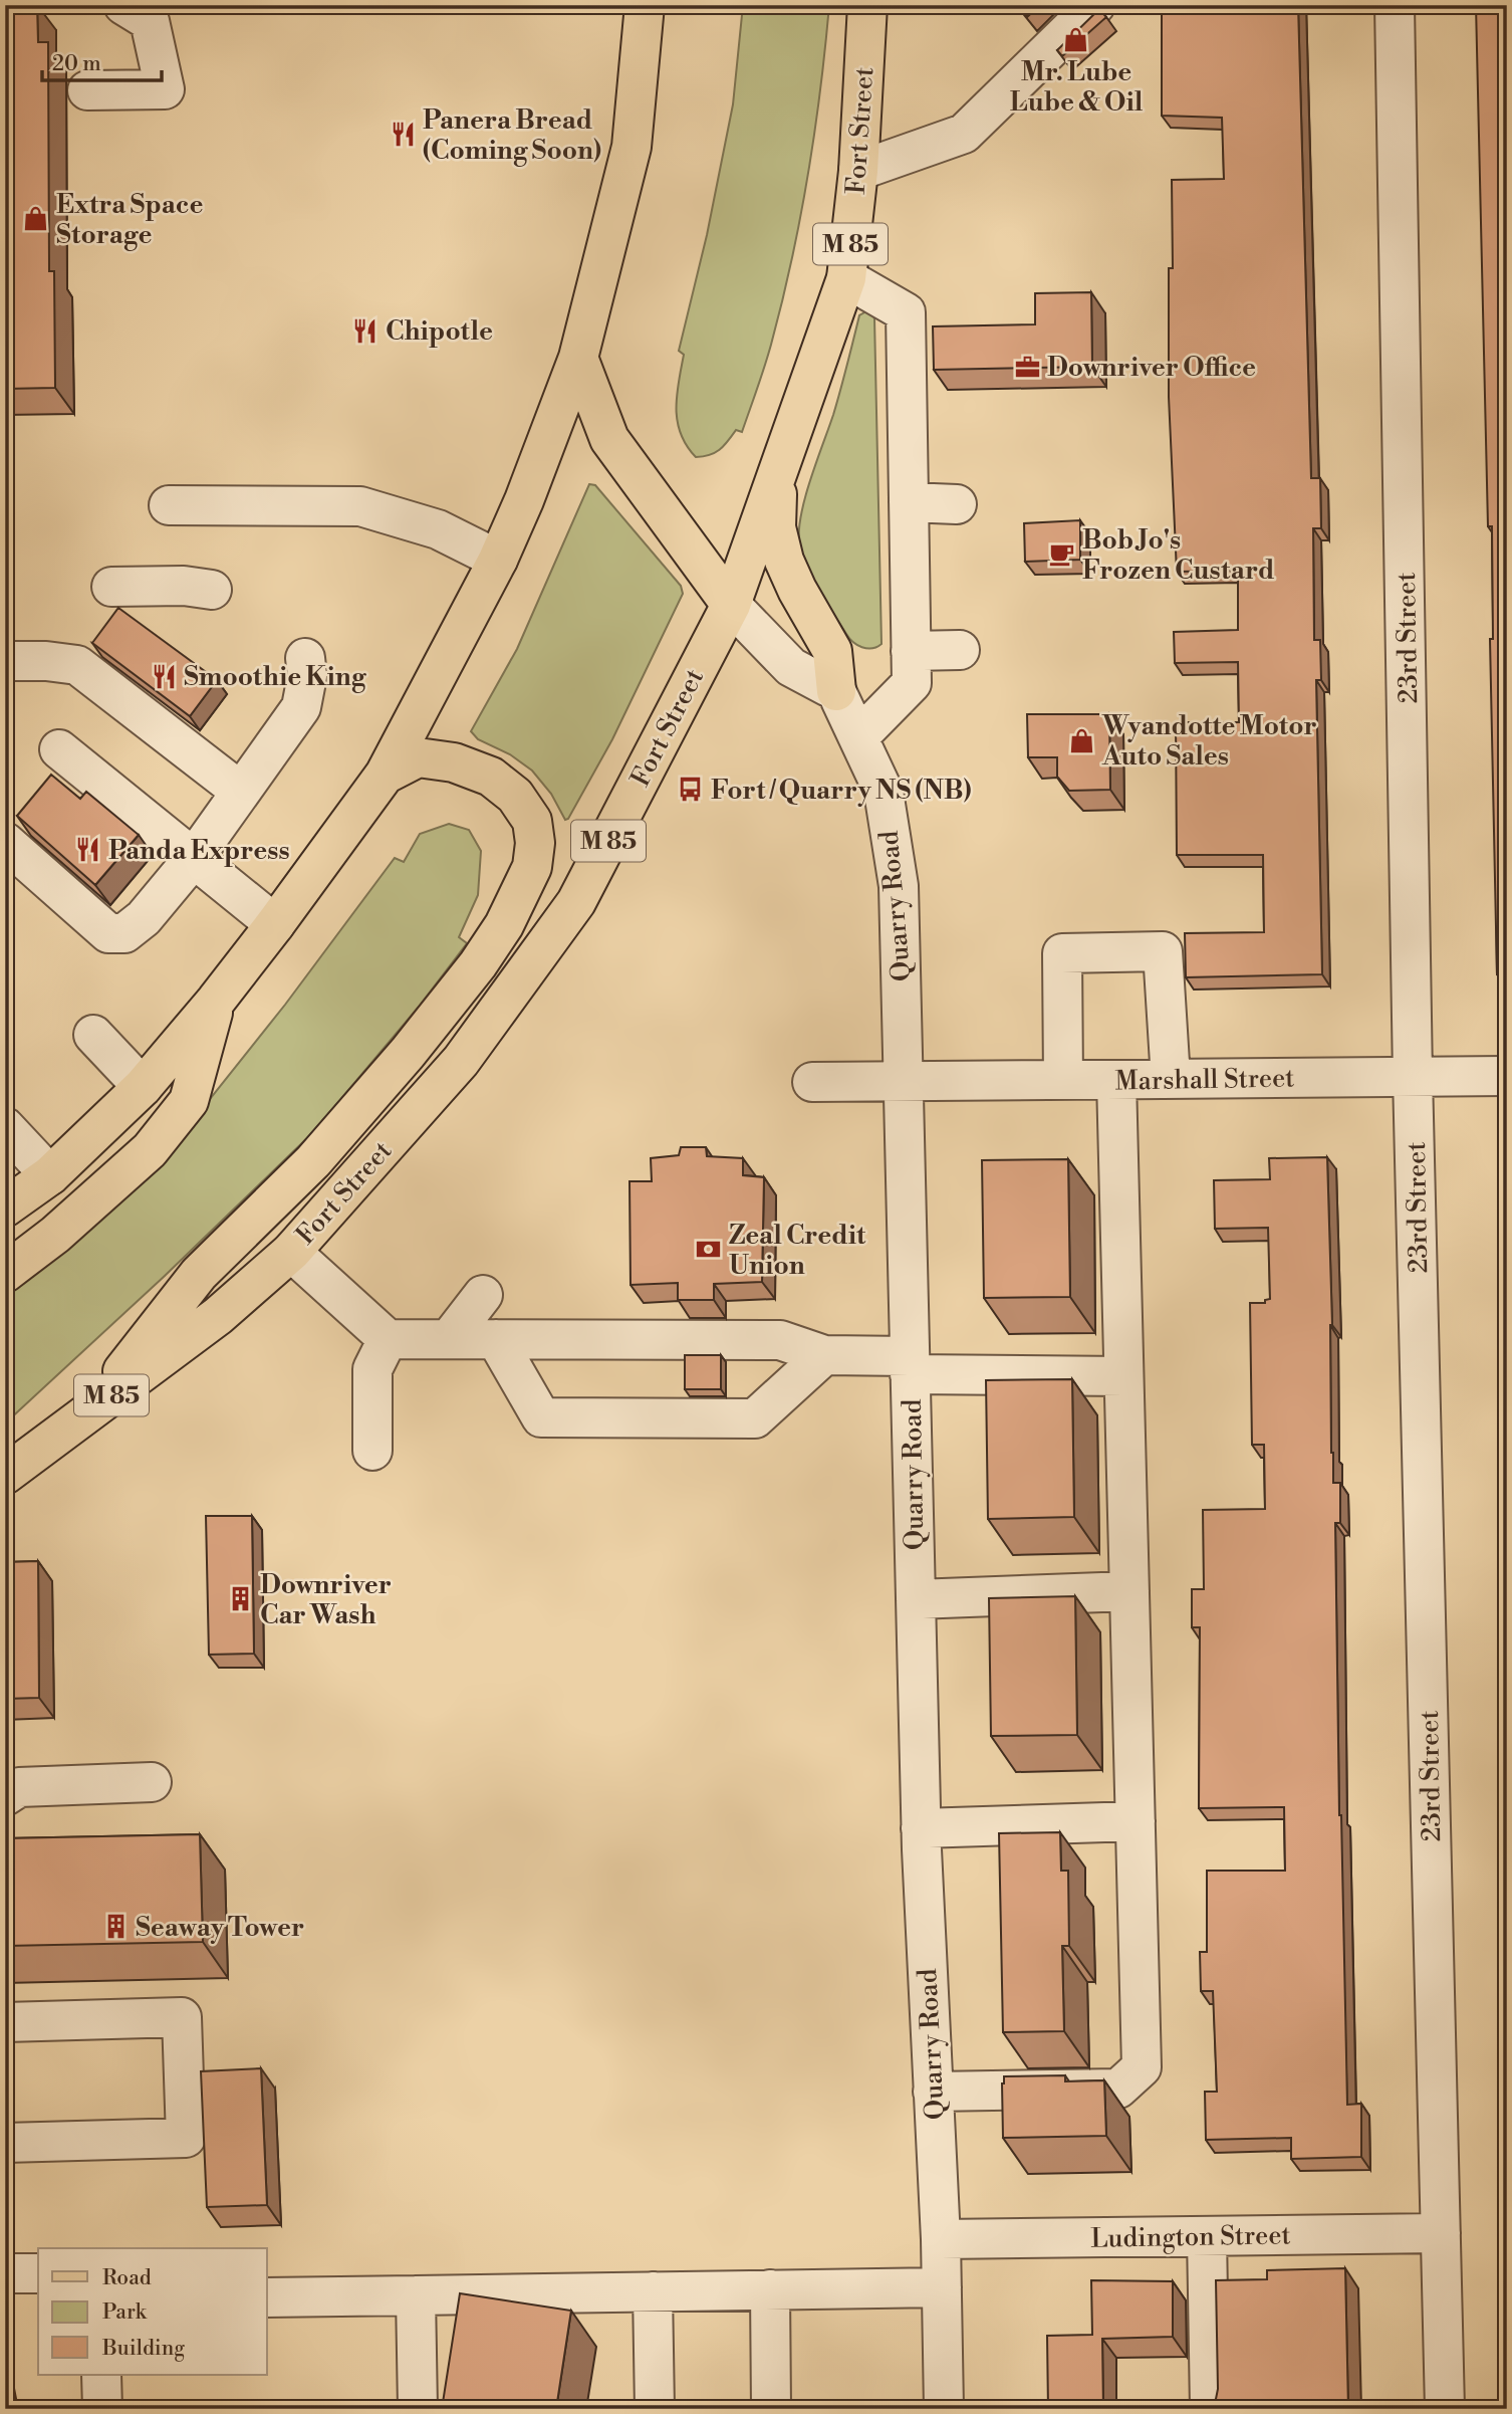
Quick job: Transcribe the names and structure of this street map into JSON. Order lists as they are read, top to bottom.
{
  "streets": {
    "main road": ["Fort Street", "M 85"],
    "street": [
      "23rd Street",
      "Quarry Road",
      "Marshall Street",
      "Ludington Street"
    ]
  },
  "crossings": [
    ["23rd Street", "Marshall Street"],
    ["23rd Street", "Ludington Street"],
    ["Quarry Road", "Marshall Street"],
    ["Quarry Road", "Ludington Street"]
  ],
  "places": {
    "shop": ["Mr. Lube Lube & Oil", "Extra Space Storage", "Wyandotte Motor Auto Sales"],
    "restaurant": [
      "Panera Bread (Coming Soon)",
      "Chipotle",
      "Smoothie King",
      "Panda Express"
    ],
    "office": ["Downriver Office"],
    "cafe": ["Bob Jo's Frozen Custard"],
    "bus stop": ["Fort / Quarry NS (NB)"],
    "bank": ["Zeal Credit Union"],
    "building": ["Downriver Car Wash", "Seaway Tower"]
  },
  "legend": ["Road", "Park", "Building"],
  "scale_bar": "20 m"
}
